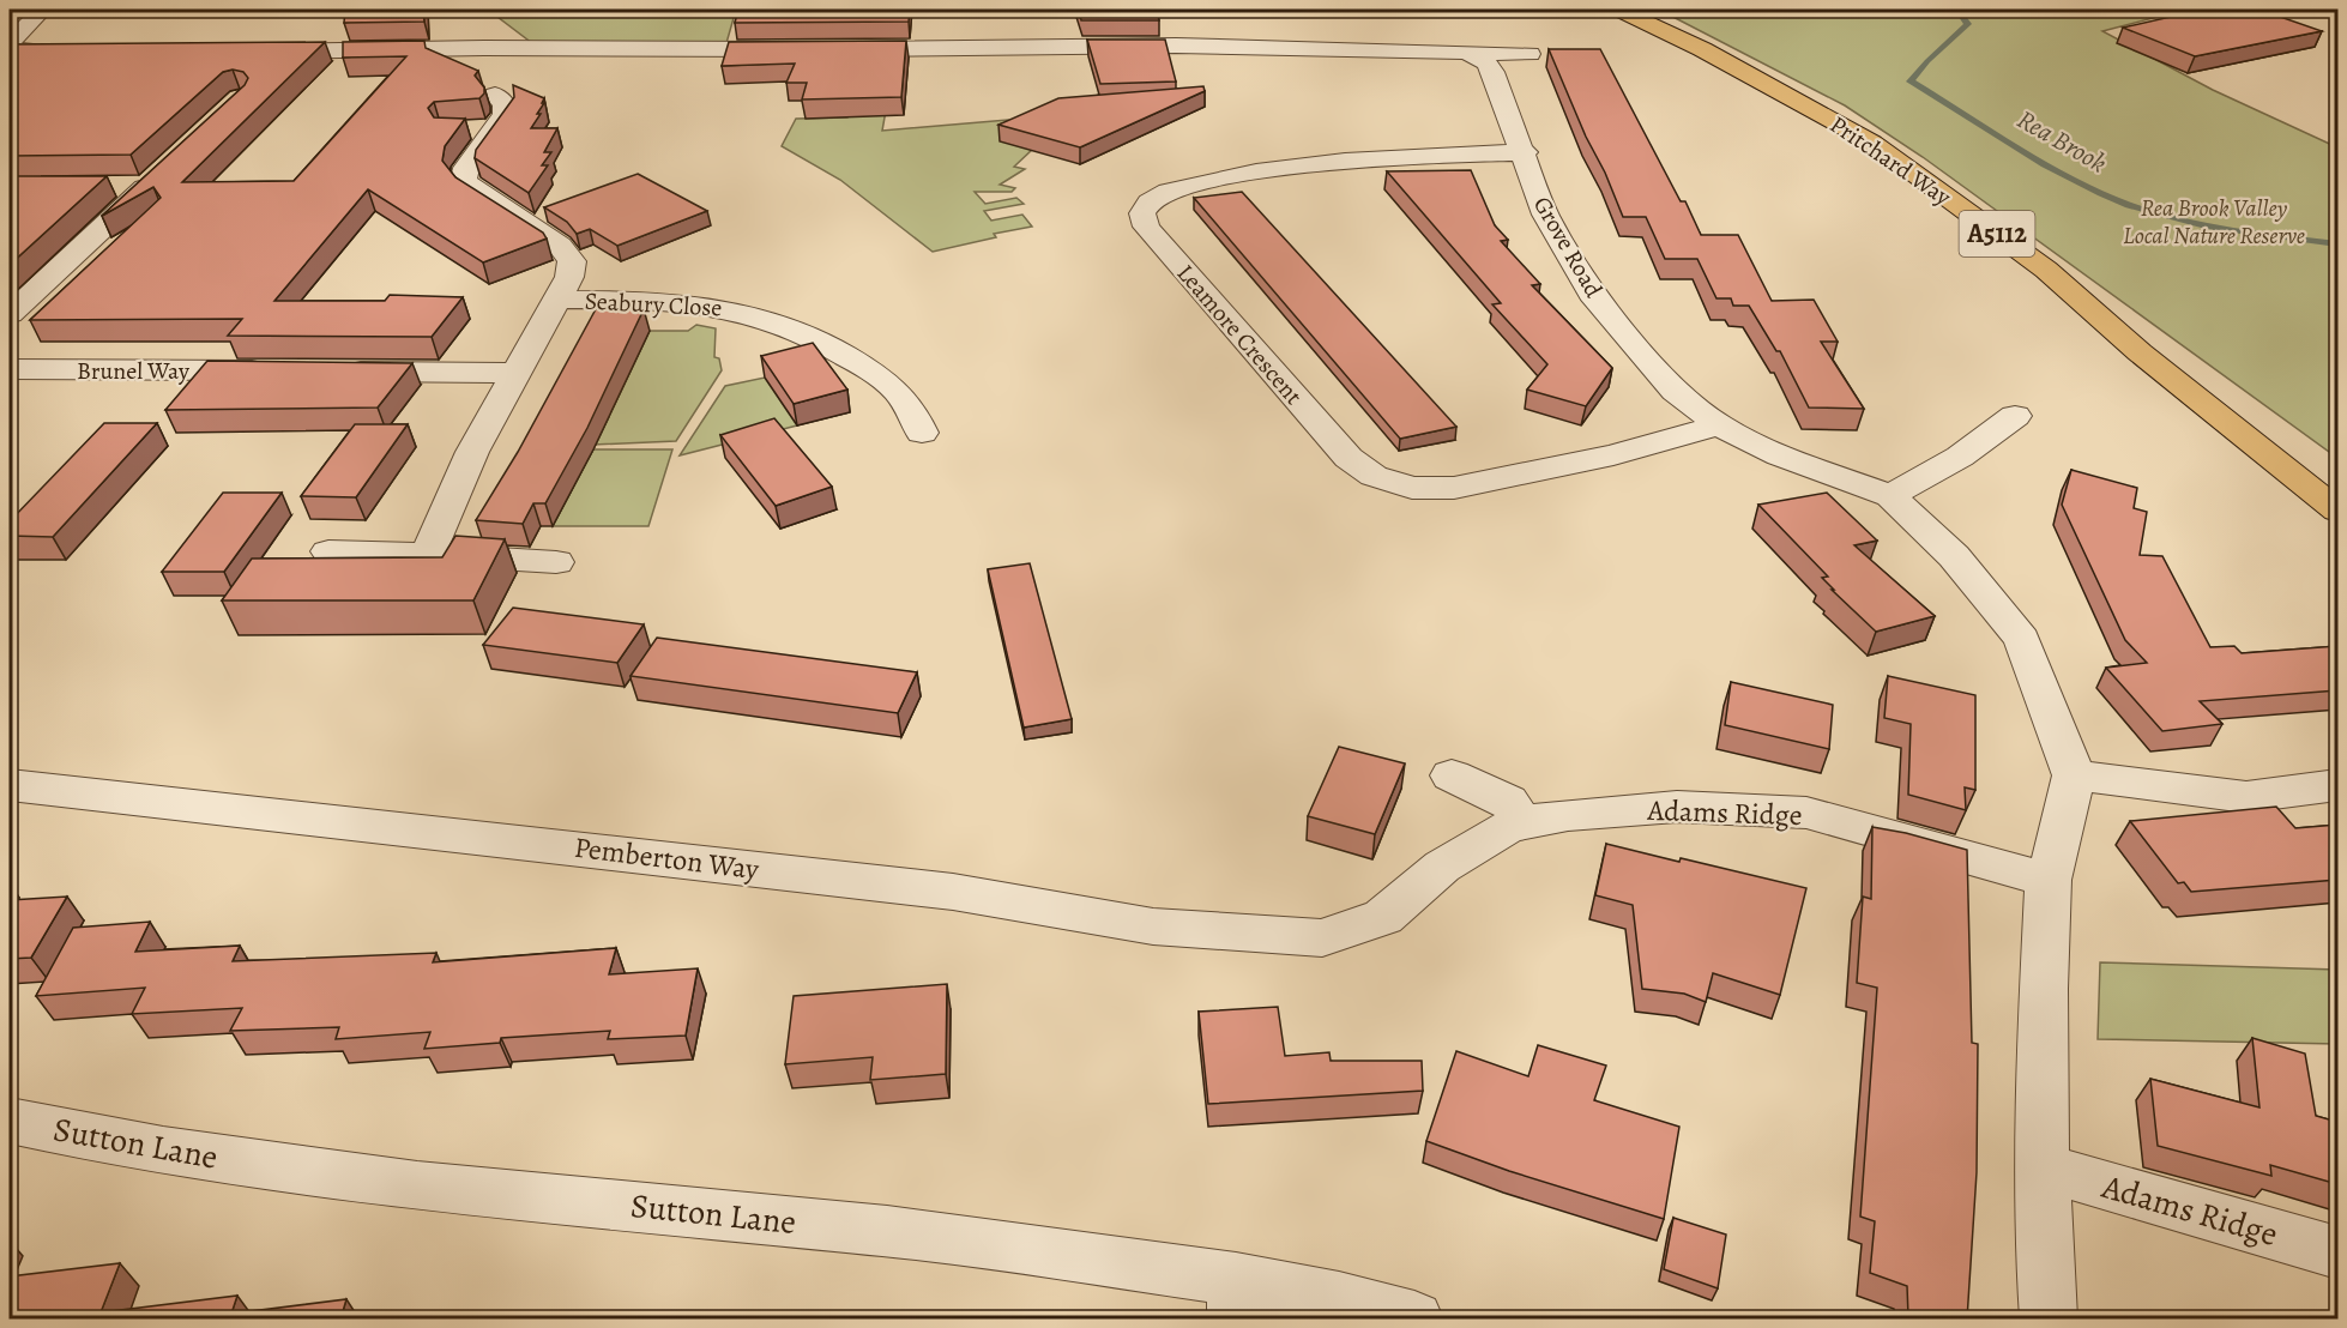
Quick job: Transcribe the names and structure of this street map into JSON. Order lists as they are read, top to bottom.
{
  "streets": {
    "main road": ["Pritchard Way", "A5112"],
    "street": [
      "Grove Road",
      "Seabury Close",
      "Leamore Crescent",
      "Brunel Way",
      "Adams Ridge",
      "Pemberton Way",
      "Sutton Lane"
    ]
  },
  "crossings": [
    ["Grove Road", "Leamore Crescent"],
    ["Adams Ridge", "Pemberton Way"]
  ],
  "water": ["Rea Brook"],
  "parks": ["Rea Brook Valley Local Nature Reserve"]
}
